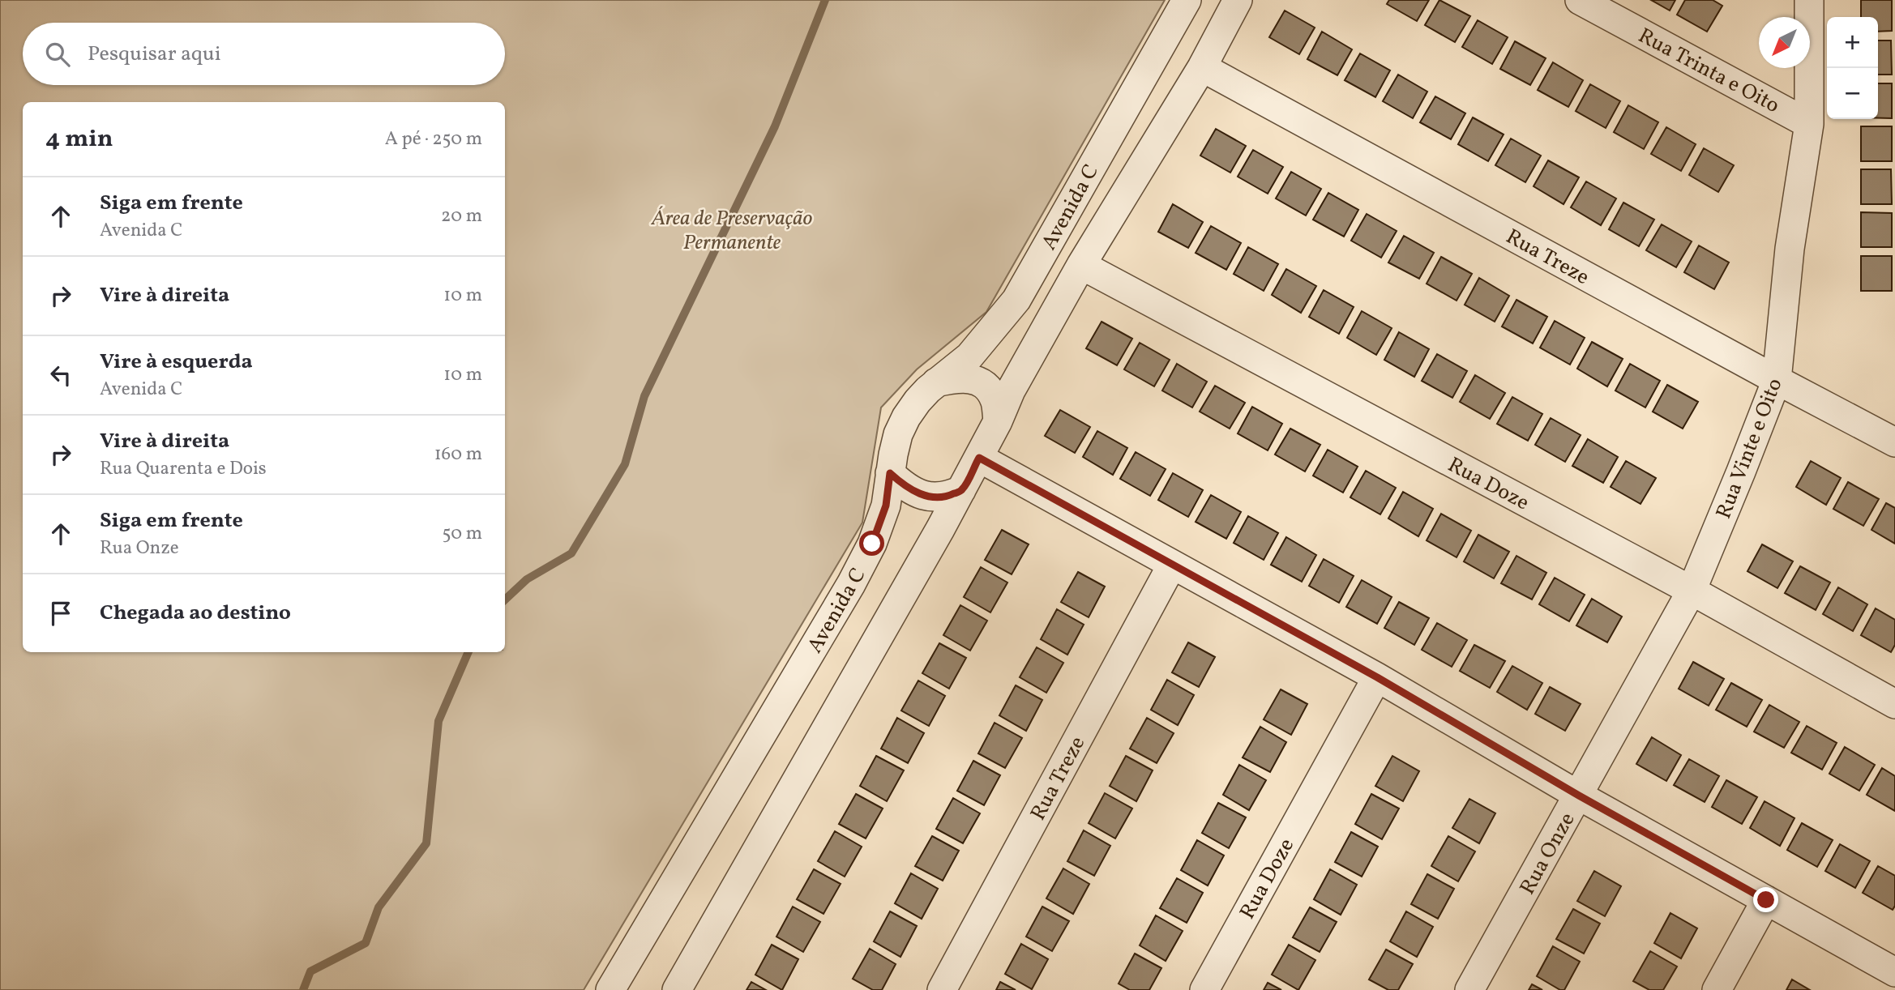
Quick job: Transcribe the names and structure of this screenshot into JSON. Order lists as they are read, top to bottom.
{
  "streets": {
    "street": [
      "Rua Trinta e Oito",
      "Avenida C",
      "Rua Treze",
      "Rua Vinte e Oito",
      "Rua Doze",
      "Rua Onze"
    ]
  },
  "crossings": [
    ["Rua Trinta e Oito", "Rua Vinte e Oito"],
    ["Avenida C", "Rua Treze"],
    ["Avenida C", "Rua Doze"],
    ["Rua Treze", "Rua Vinte e Oito"],
    ["Rua Vinte e Oito", "Rua Doze"],
    ["Rua Vinte e Oito", "Rua Onze"]
  ],
  "parks": ["Área de Preservação Permanente"],
  "north": "bottom left",
  "page": {
    "map_buttons": ["+", "−"],
    "search": "Pesquisar aqui",
    "heading": ["4 min", "A pé · 250 m"],
    "list": [
      ["Siga em frente", "Avenida C", "20 m"],
      ["Vire à direita", "10 m"],
      ["Vire à esquerda", "Avenida C", "10 m"],
      ["Vire à direita", "Rua Quarenta e Dois", "160 m"],
      ["Siga em frente", "Rua Onze", "50 m"],
      "Chegada ao destino"
    ]
  }
}
